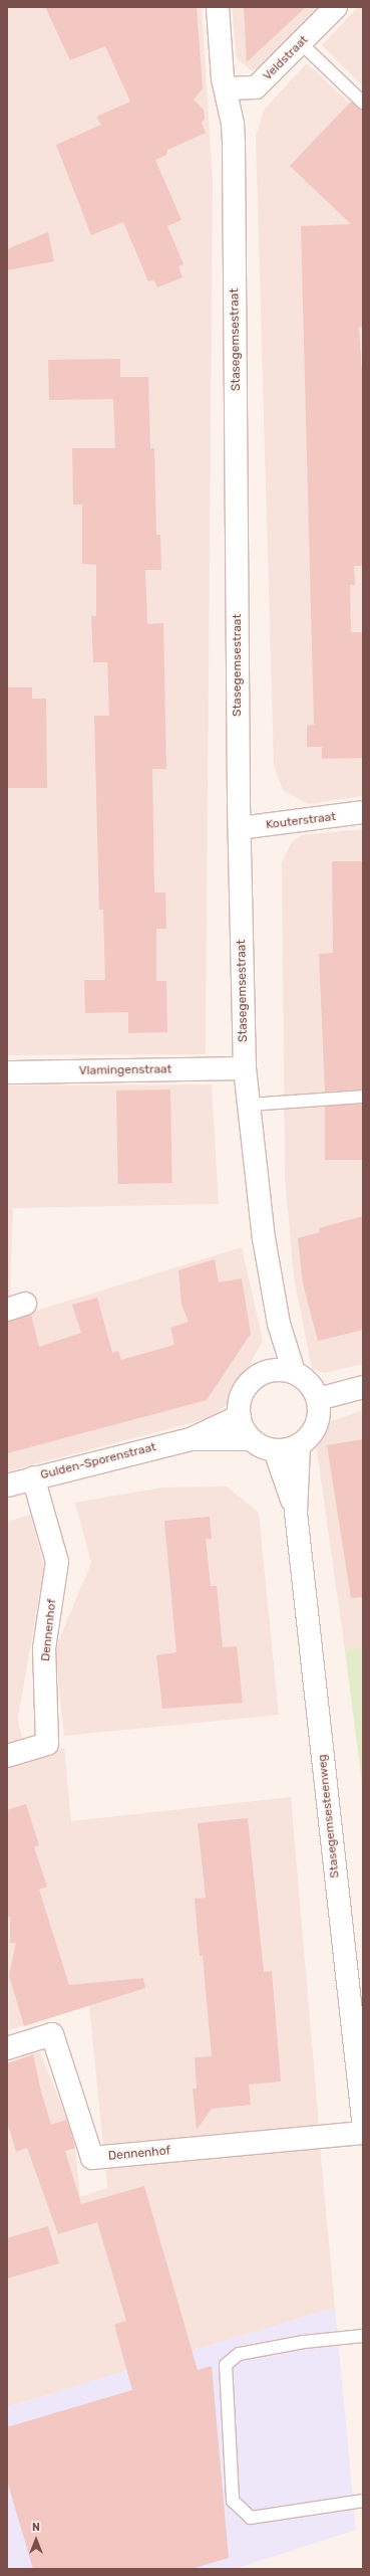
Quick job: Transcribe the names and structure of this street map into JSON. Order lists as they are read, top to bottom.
{
  "streets": {
    "street": [
      "Veldstraat",
      "Stasegemsestraat",
      "Kouterstraat",
      "Vlamingenstraat",
      "Gulden-Sporenstraat",
      "Dennenhof",
      "Stasegemsesteenweg"
    ]
  },
  "crossings": [
    ["Veldstraat", "Stasegemsestraat"],
    ["Stasegemsestraat", "Kouterstraat"],
    ["Stasegemsestraat", "Vlamingenstraat"],
    ["Stasegemsestraat", "Gulden-Sporenstraat"],
    ["Stasegemsestraat", "Stasegemsesteenweg"],
    ["Gulden-Sporenstraat", "Dennenhof"],
    ["Gulden-Sporenstraat", "Stasegemsesteenweg"]
  ],
  "north": "top"
}
